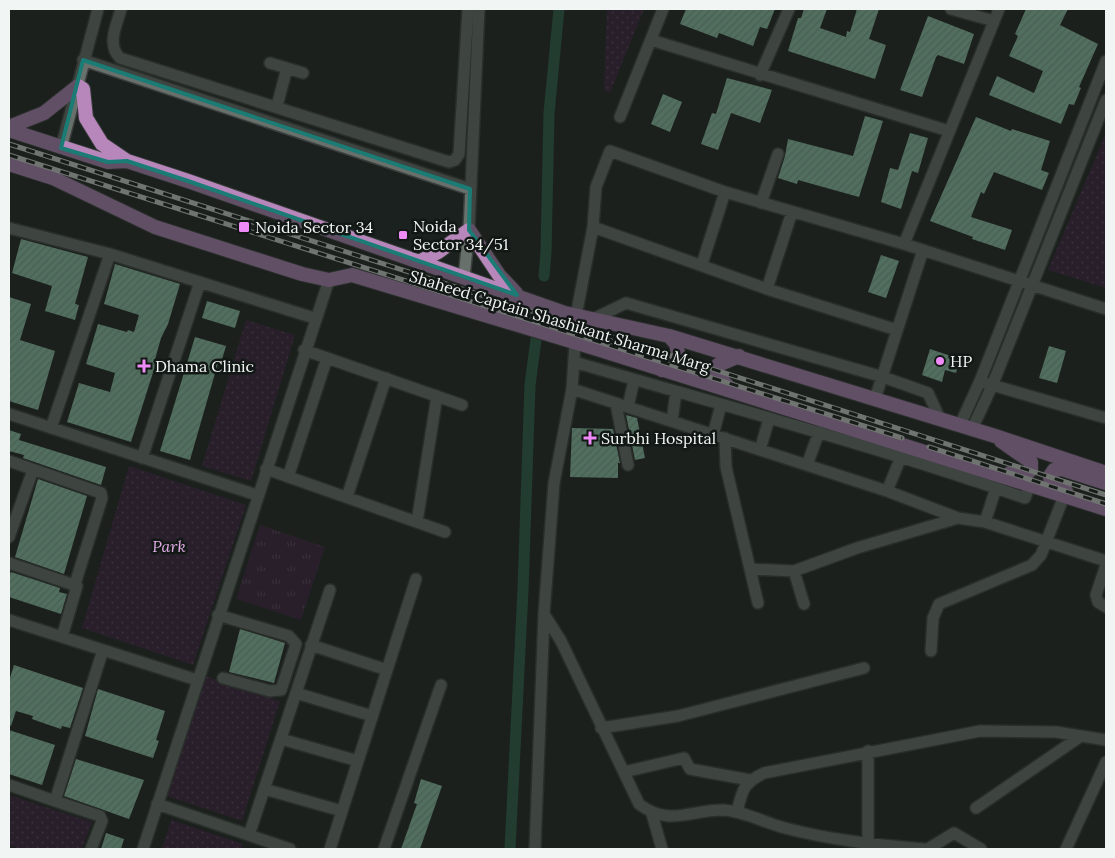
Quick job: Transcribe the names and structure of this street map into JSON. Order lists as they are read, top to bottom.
{
  "streets": {
    "main road": ["Shaheed Captain Shashikant Sharma Marg"]
  },
  "parks": ["Park"],
  "places": {
    "transit": ["Noida Sector 34", "Noida Sector 34/51"],
    "other": ["HP"],
    "health": ["Dhama Clinic", "Surbhi Hospital"]
  }
}
